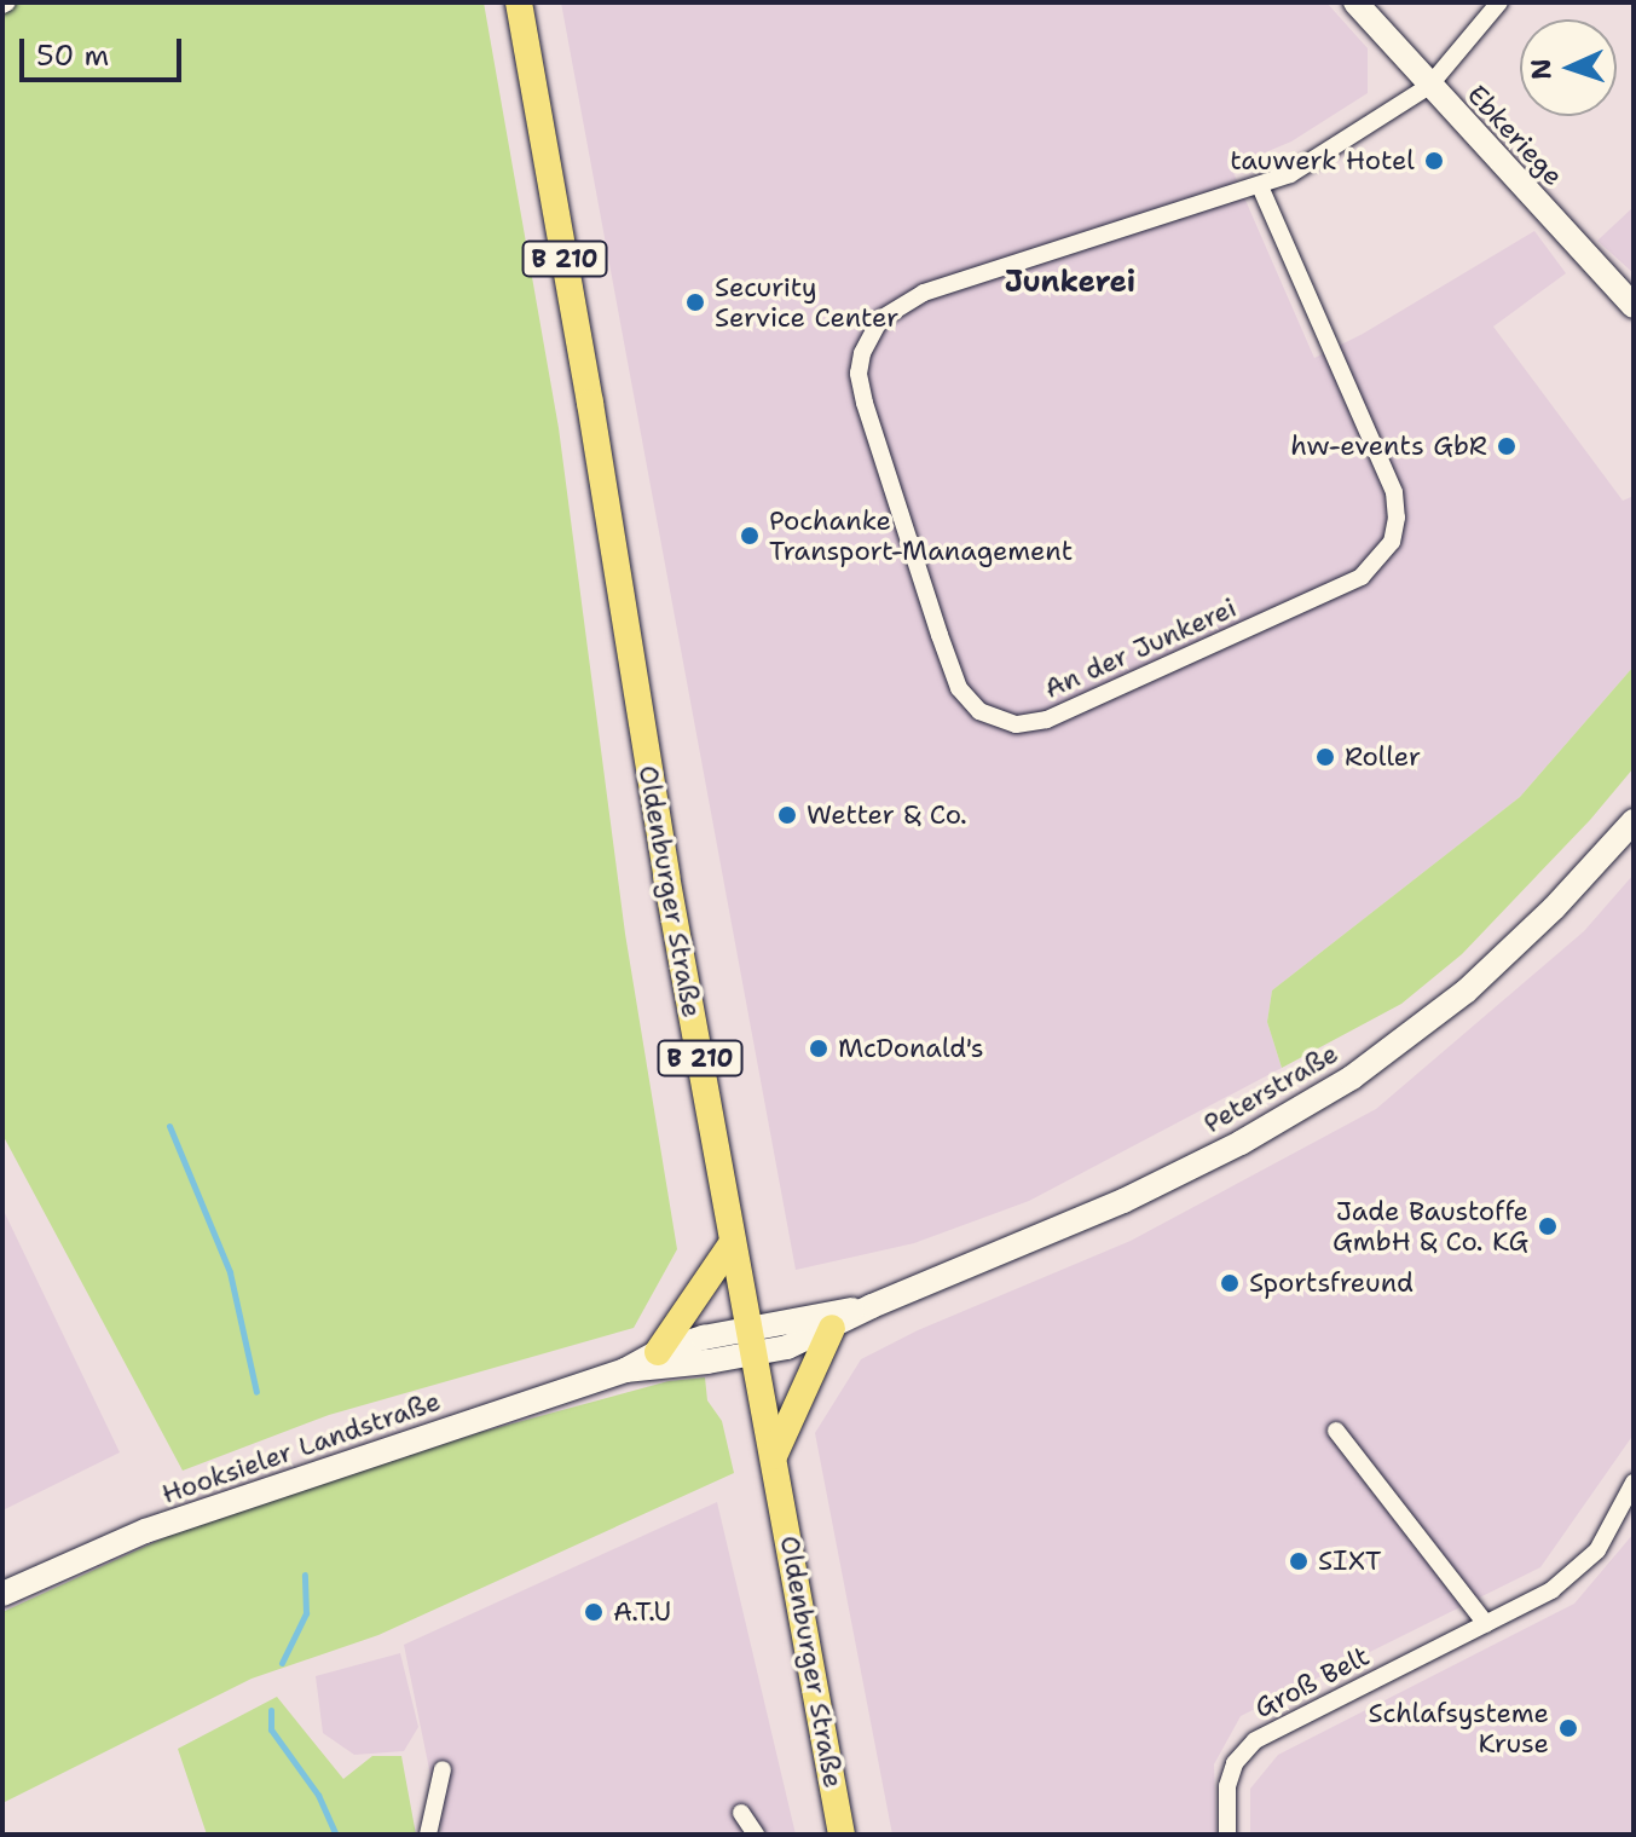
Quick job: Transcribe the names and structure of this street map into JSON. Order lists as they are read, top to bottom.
{
  "streets": {
    "main road": [
      "Ebkeriege",
      "B 210",
      "Oldenburger Straße",
      "Peterstraße",
      "Hooksieler Landstraße"
    ],
    "street": ["An der Junkerei", "Groß Belt"]
  },
  "crossings": [
    ["Ebkeriege", "An der Junkerei"],
    ["Oldenburger Straße", "Peterstraße"],
    ["Oldenburger Straße", "Hooksieler Landstraße"],
    ["Peterstraße", "Hooksieler Landstraße"]
  ],
  "districts": ["Junkerei"],
  "places": [
    "tauwerk Hotel",
    "Security Service Center",
    "hw-events GbR",
    "Pochanke Transport-Management",
    "Roller",
    "Wetter & Co.",
    "McDonald's",
    "Jade Baustoffe GmbH & Co. KG",
    "Sportsfreund",
    "SIXT",
    "A.T.U",
    "Schlafsysteme Kruse"
  ],
  "scale_bar": "50 m",
  "north": "left"
}
